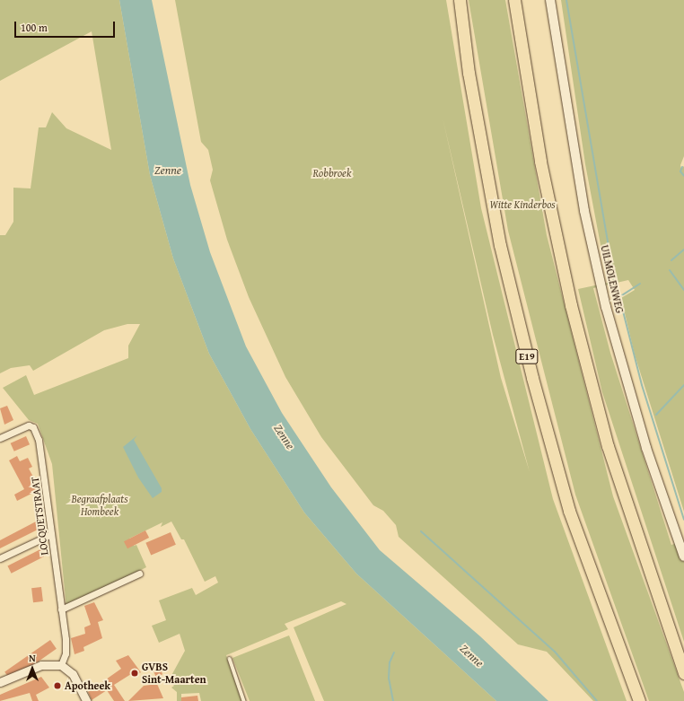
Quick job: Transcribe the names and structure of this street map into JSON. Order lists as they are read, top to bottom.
{
  "streets": {
    "highway": ["E19"],
    "main road": ["UILMOLENWEG"],
    "street": ["LOCQUETSTRAAT"]
  },
  "water": ["Zenne"],
  "parks": ["Robbroek", "Witte Kinderbos", "Begraafplaats Hombeek"],
  "places": ["GVBS Sint-Maarten", "Apotheek"],
  "scale_bar": "100 m",
  "north": "top"
}
